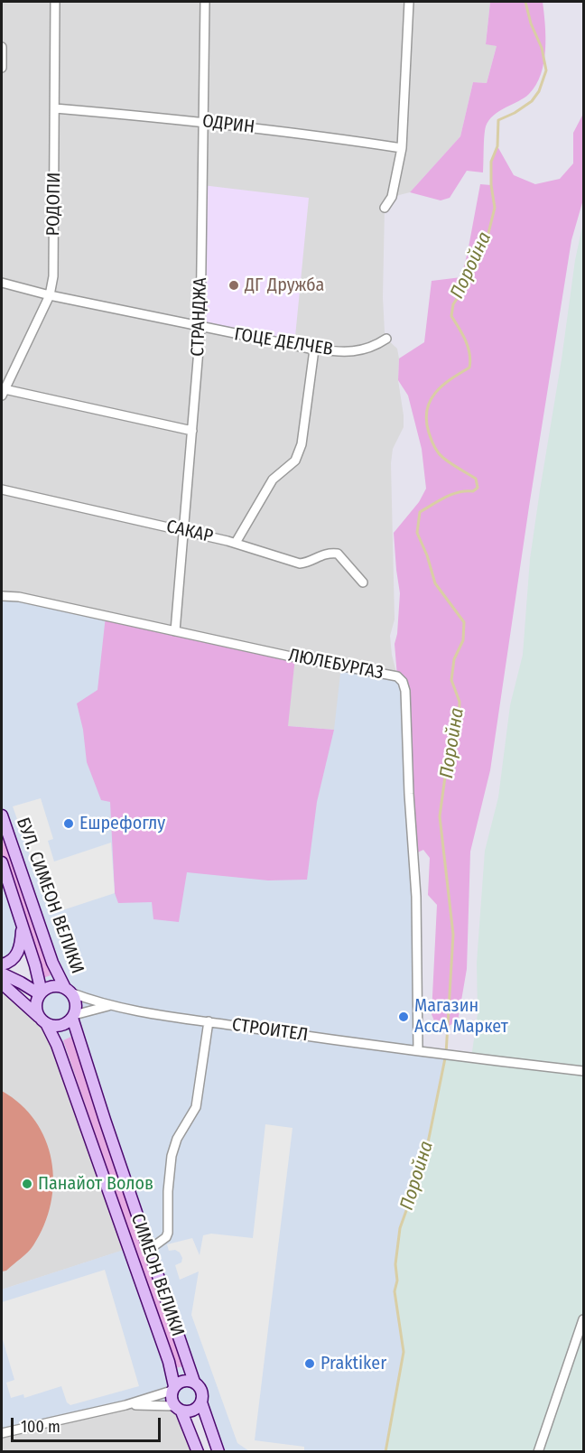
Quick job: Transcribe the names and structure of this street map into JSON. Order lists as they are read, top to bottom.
{
  "streets": {
    "main road": ["БУЛ. СИМЕОН ВЕЛИКИ", "СИМЕОН ВЕЛИКИ"],
    "street": [
      "ОДРИН",
      "РОДОПИ",
      "СТРАНДЖА",
      "ГОЦЕ ДЕЛЧЕВ",
      "САКАР",
      "ЛЮЛЕБУРГАЗ",
      "СТРОИТЕЛ"
    ]
  },
  "crossings": [
    ["ОДРИН", "РОДОПИ"],
    ["ОДРИН", "СТРАНДЖА"],
    ["РОДОПИ", "ГОЦЕ ДЕЛЧЕВ"],
    ["СТРАНДЖА", "ГОЦЕ ДЕЛЧЕВ"],
    ["СТРАНДЖА", "САКАР"],
    ["СТРАНДЖА", "ЛЮЛЕБУРГАЗ"],
    ["ЛЮЛЕБУРГАЗ", "СТРОИТЕЛ"],
    ["БУЛ. СИМЕОН ВЕЛИКИ", "СИМЕОН ВЕЛИКИ"]
  ],
  "water": ["Поройна"],
  "places": [
    "ДГ Дружба",
    "Ешрефоглу",
    "Магазин АссА Маркет",
    "Панайот Волов",
    "Praktiker"
  ],
  "scale_bar": "100 m"
}
